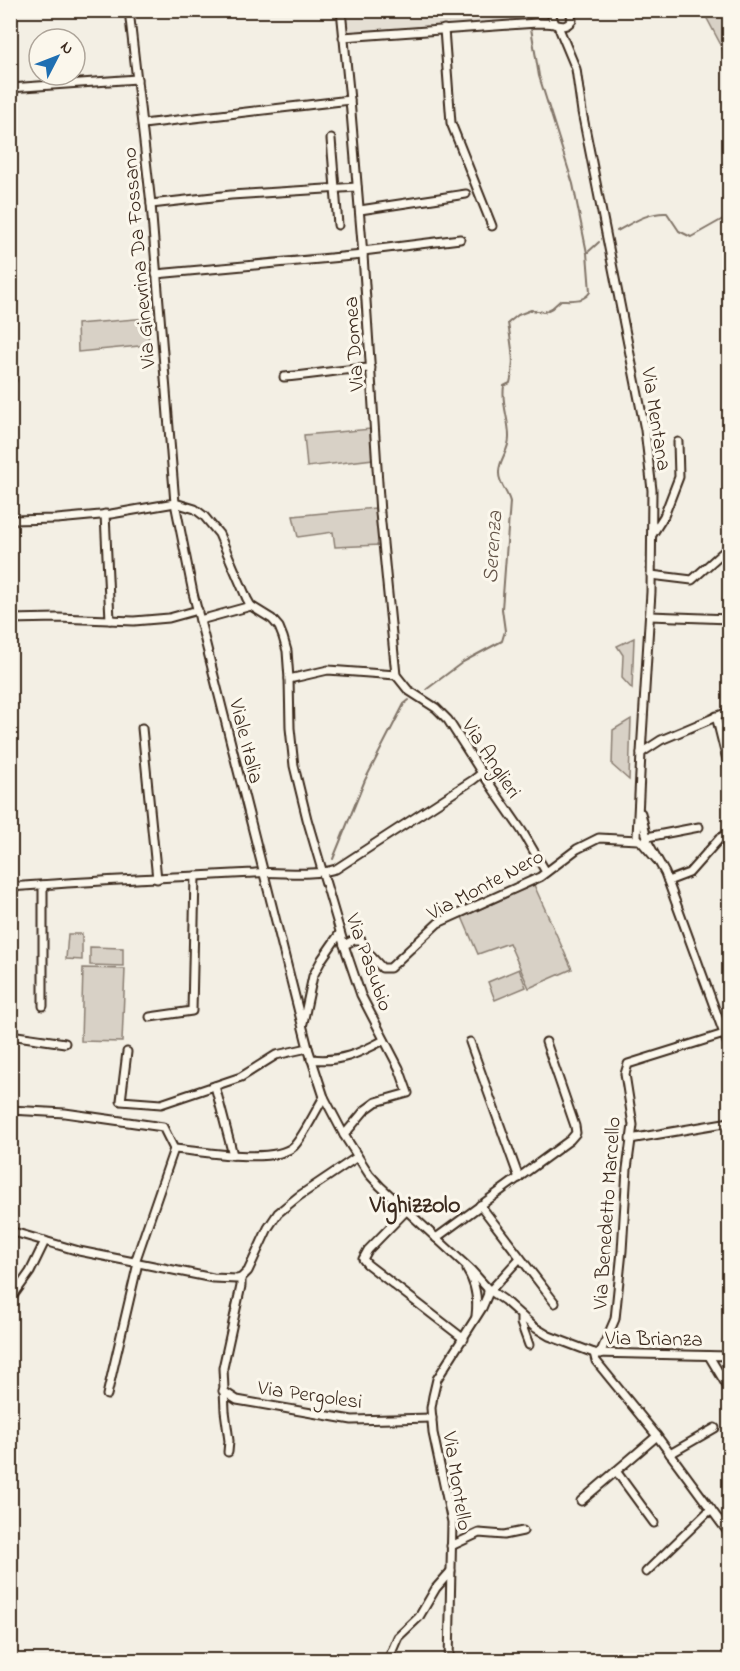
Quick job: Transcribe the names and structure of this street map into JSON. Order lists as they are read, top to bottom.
{
  "streets": {
    "street": [
      "Via Ginevrina Da Fossano",
      "Via Domea",
      "Via Mentana",
      "Viale Italia",
      "Via Anglieri",
      "Via Monte Nero",
      "Via Pasubio",
      "Via Benedetto Marcello",
      "Via Brianza",
      "Via Pergolesi",
      "Via Montello"
    ]
  },
  "crossings": [
    ["Via Ginevrina Da Fossano", "Viale Italia"],
    ["Via Domea", "Via Anglieri"],
    ["Via Mentana", "Via Monte Nero"],
    ["Via Anglieri", "Via Monte Nero"],
    ["Via Monte Nero", "Via Pasubio"],
    ["Via Benedetto Marcello", "Via Brianza"],
    ["Via Brianza", "Via Montello"],
    ["Via Pergolesi", "Via Montello"]
  ],
  "districts": ["Vighizzolo"],
  "water": ["Serenza"],
  "north": "top right"
}
